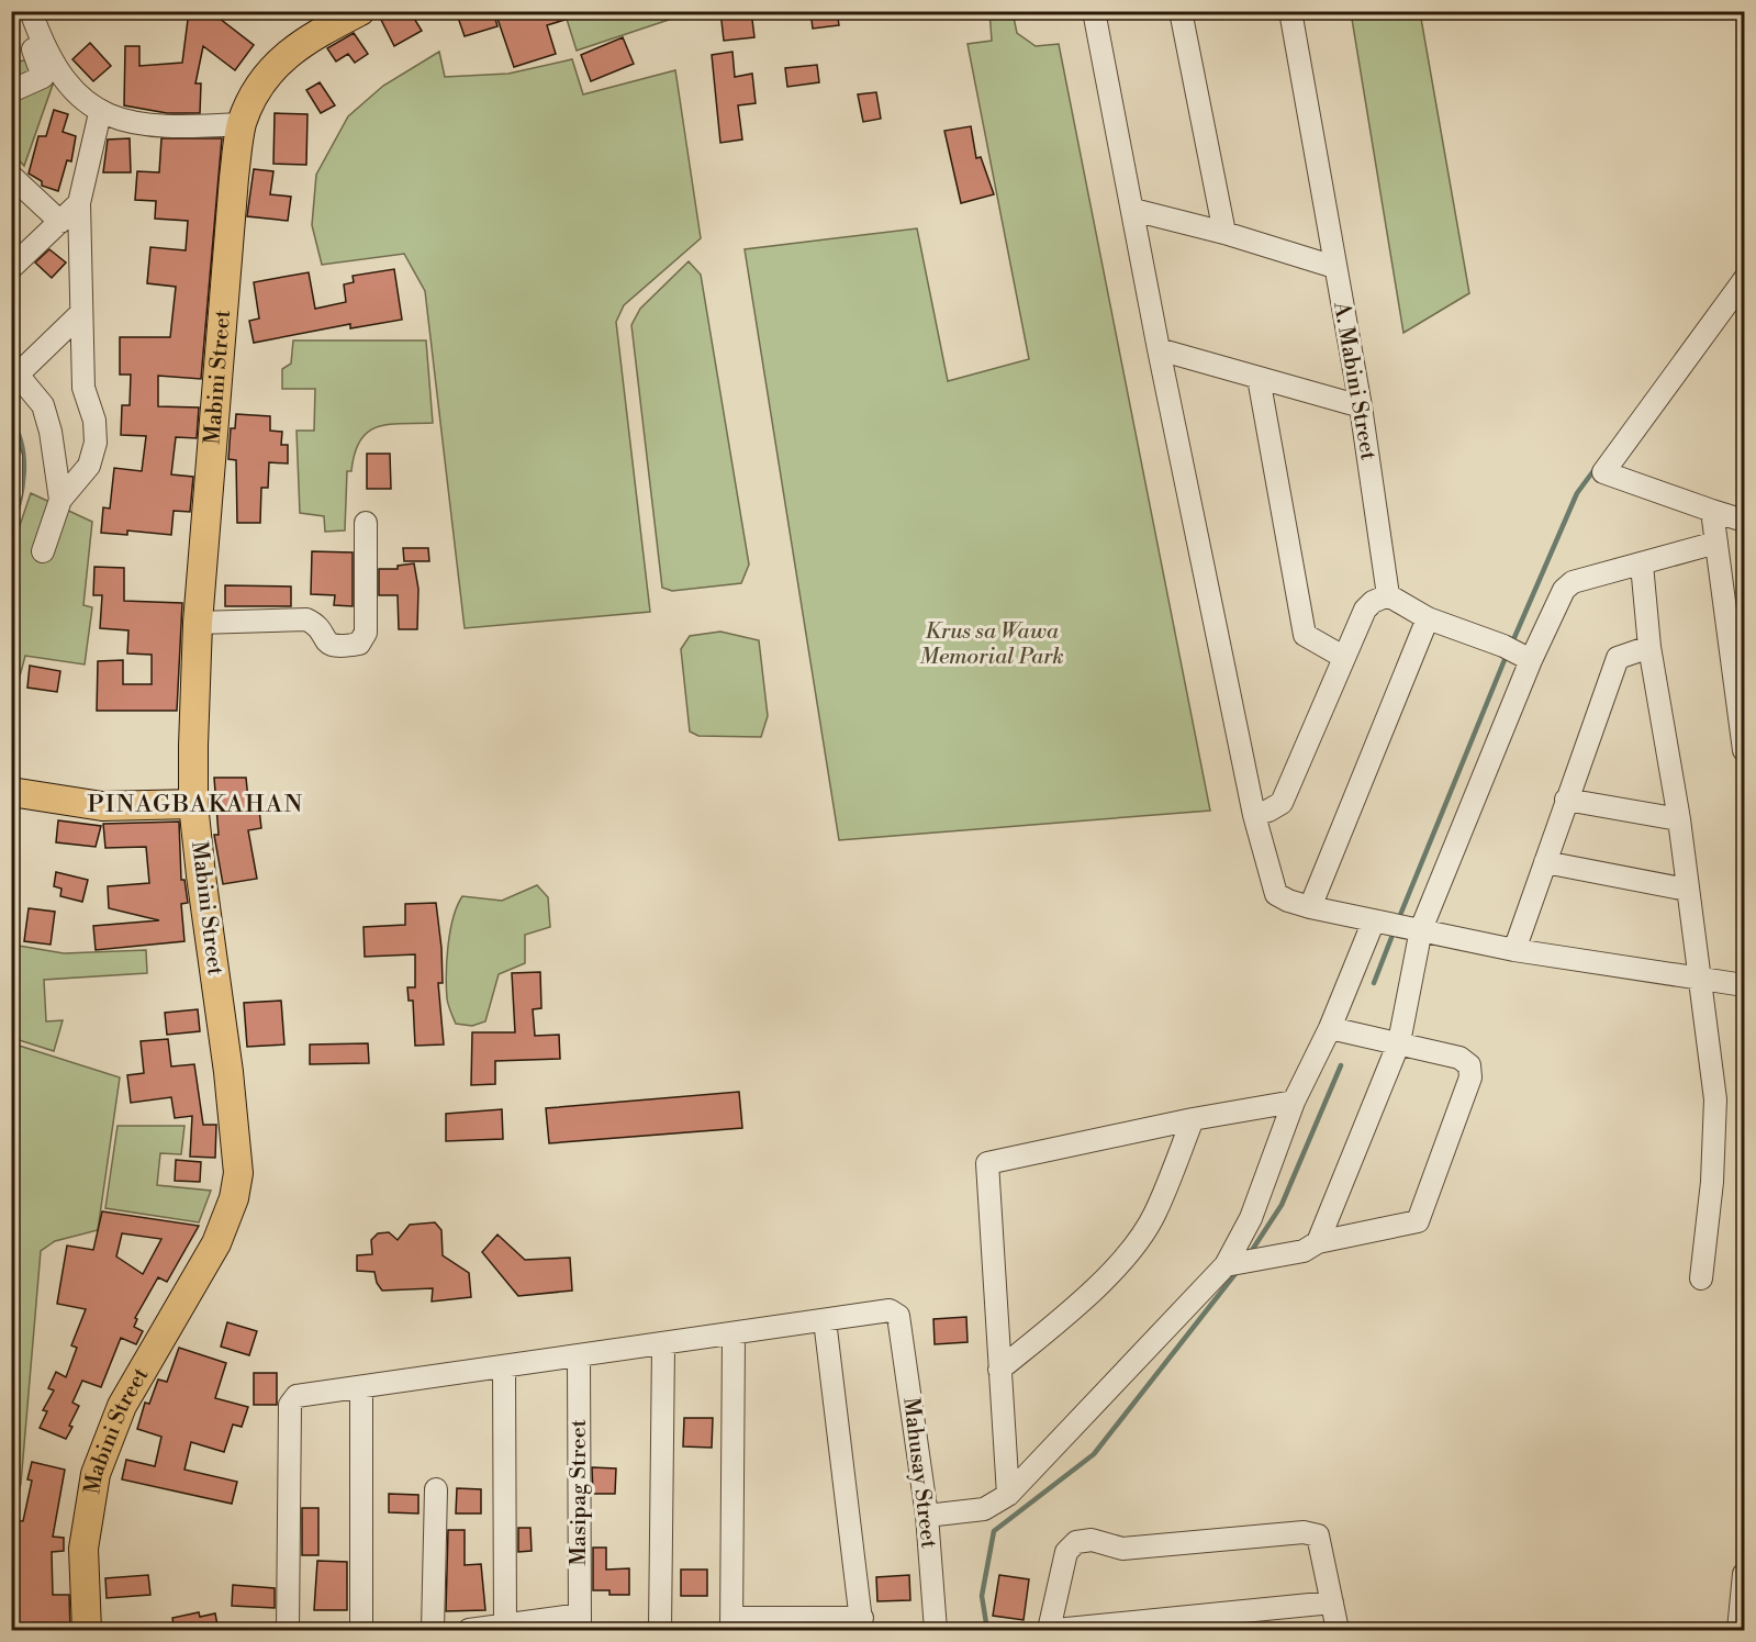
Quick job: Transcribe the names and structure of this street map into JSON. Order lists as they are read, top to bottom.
{
  "streets": {
    "main road": ["Mabini Street"],
    "street": ["A. Mabini Street", "Mahusay Street", "Masipag Street"]
  },
  "districts": ["PINAGBAKAHAN"],
  "parks": ["Krus sa Wawa Memorial Park"]
}
